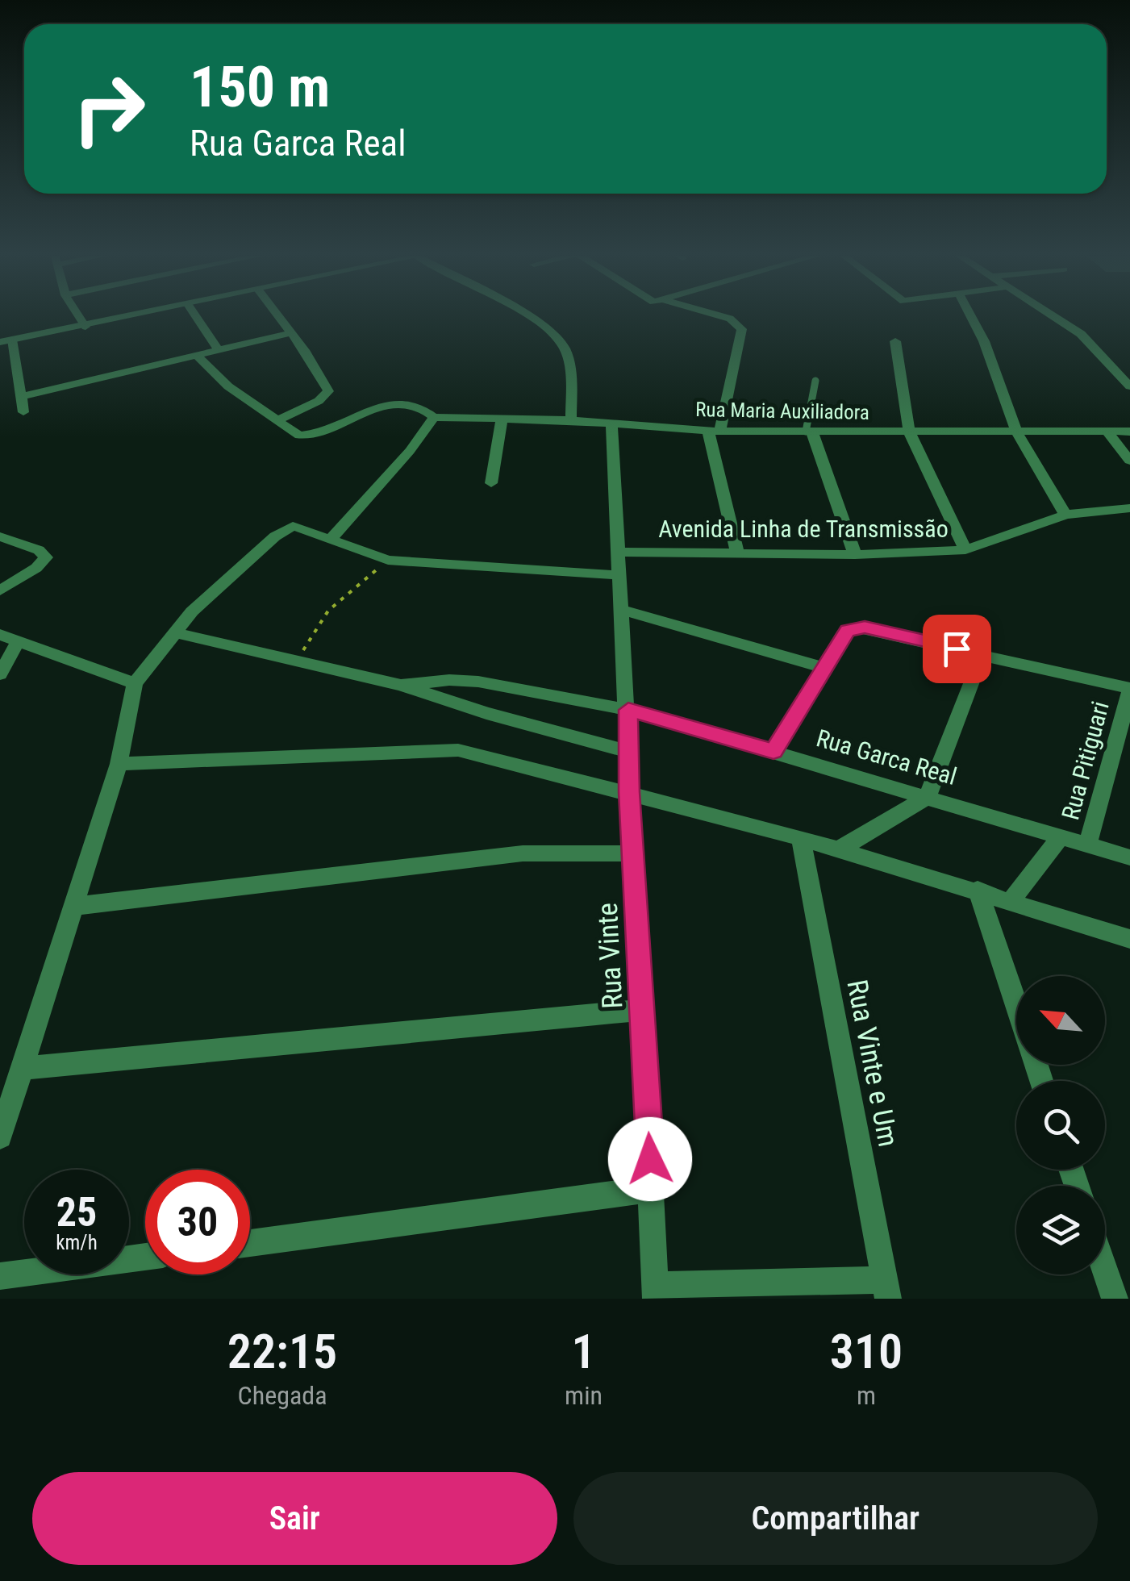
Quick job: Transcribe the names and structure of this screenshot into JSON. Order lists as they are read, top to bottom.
{
  "streets": {
    "street": [
      "Rua Maria Auxiliadora",
      "Avenida Linha de Transmissão",
      "Rua Garca Real",
      "Rua Pitiguari",
      "Rua Vinte",
      "Rua Vinte e Um"
    ]
  },
  "crossings": [
    ["Rua Maria Auxiliadora", "Rua Vinte"],
    ["Avenida Linha de Transmissão", "Rua Vinte"],
    ["Rua Garca Real", "Rua Pitiguari"],
    ["Rua Garca Real", "Rua Vinte"]
  ],
  "north": "top left",
  "page": {
    "turn": ["150 m", "Rua Garca Real"],
    "speed": "25 km/h",
    "limit": "30",
    "eta": [
      "22:15",
      "Chegada",
      "1",
      "min",
      "310",
      "m"
    ],
    "buttons": ["Sair", "Compartilhar"]
  }
}
